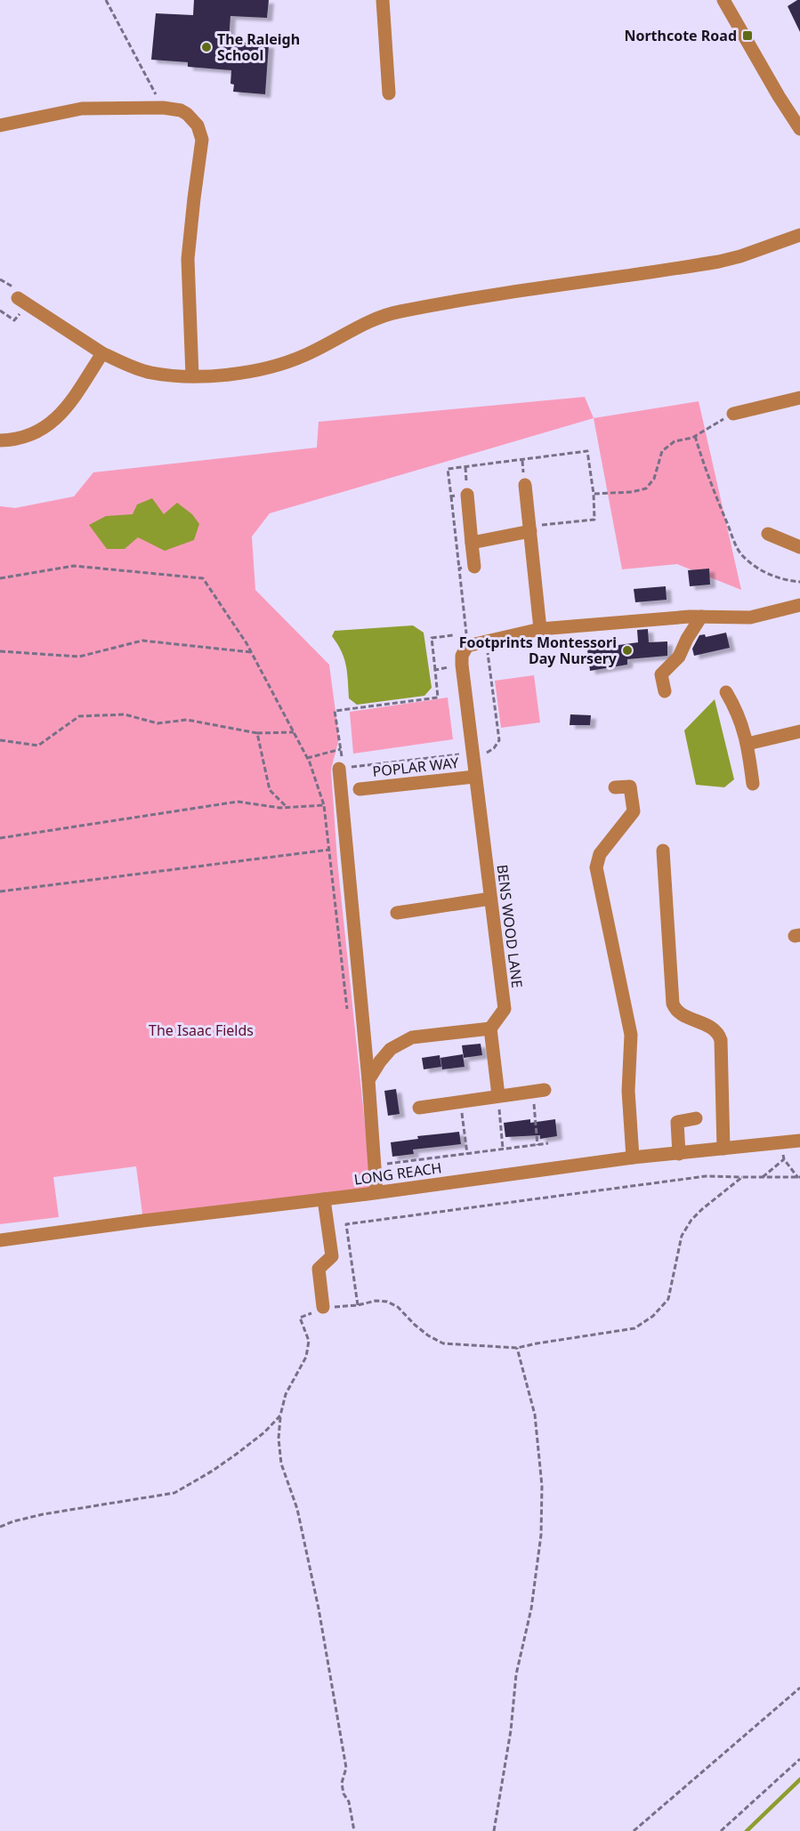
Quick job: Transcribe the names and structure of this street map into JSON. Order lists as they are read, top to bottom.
{
  "streets": {
    "street": ["POPLAR WAY", "BENS WOOD LANE", "LONG REACH"]
  },
  "crossings": [
    ["POPLAR WAY", "BENS WOOD LANE"]
  ],
  "parks": ["The Isaac Fields"],
  "places": {
    "transit": ["Northcote Road"],
    "other": ["The Raleigh School", "Footprints Montessori Day Nursery"]
  }
}
